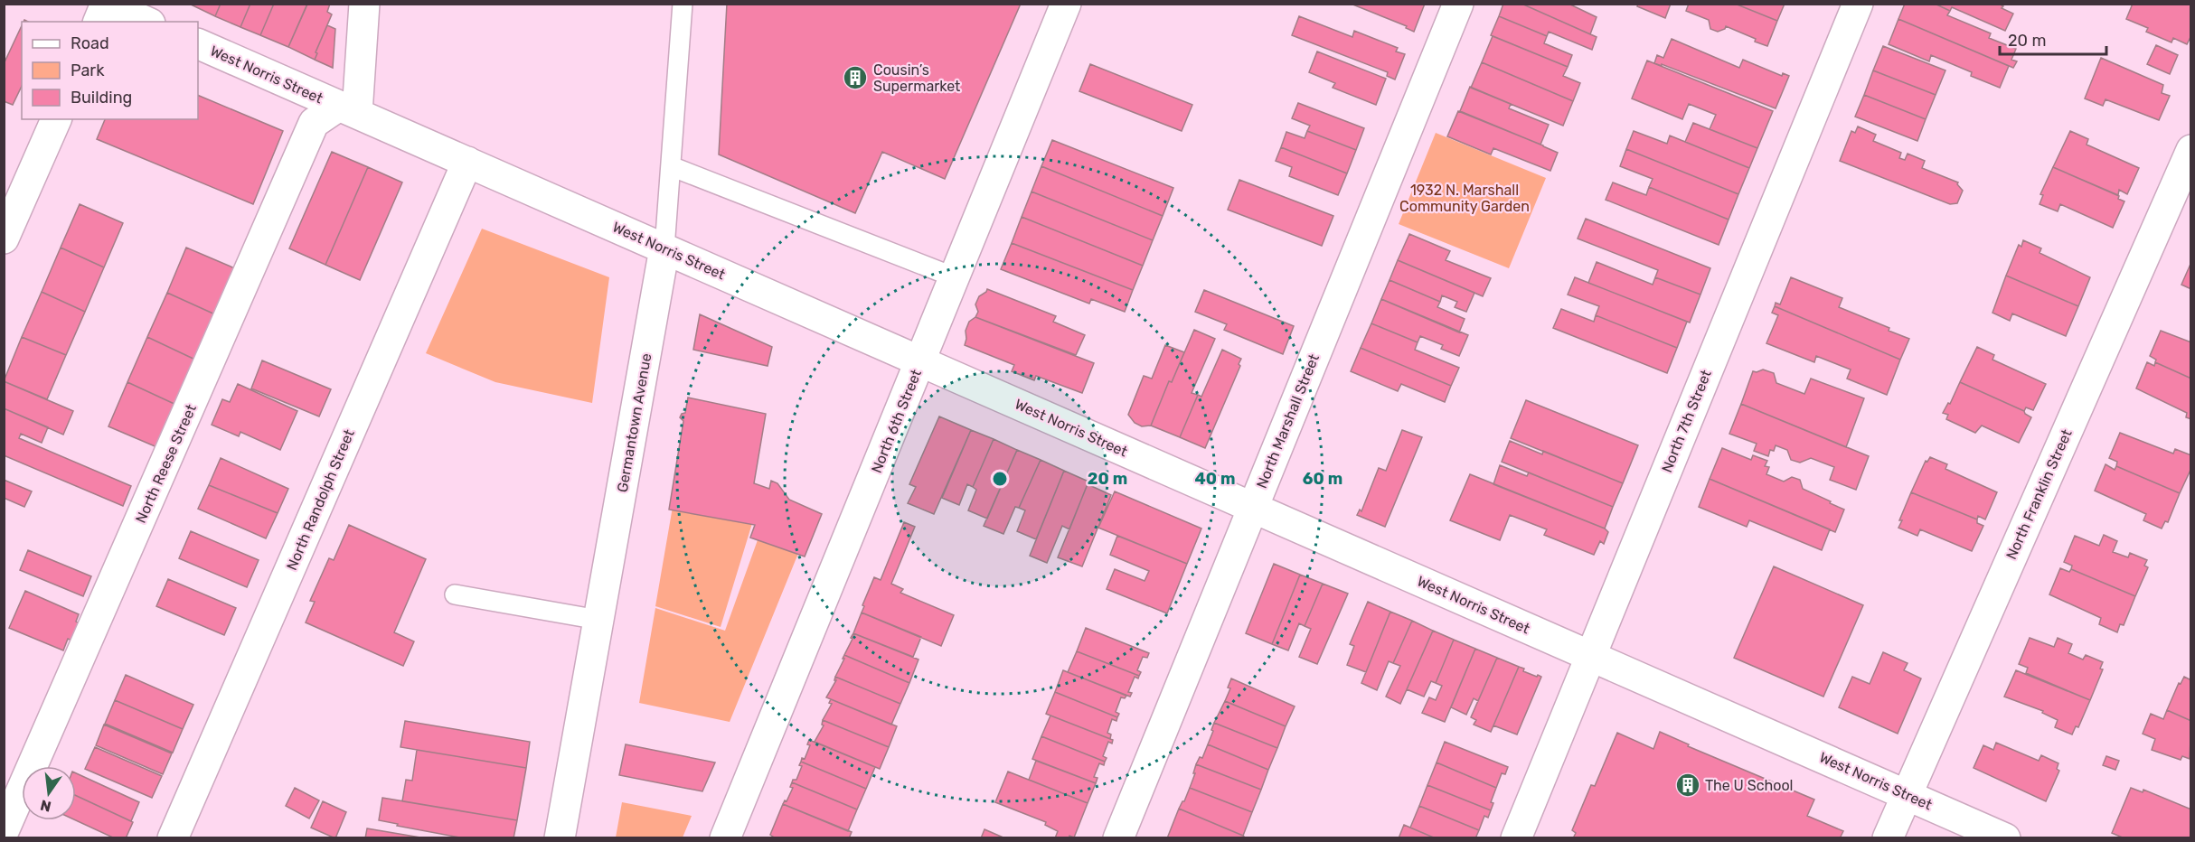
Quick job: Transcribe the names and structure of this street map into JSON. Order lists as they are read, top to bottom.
{
  "streets": {
    "street": [
      "West Norris Street",
      "North 6th Street",
      "North Marshall Street",
      "North 7th Street",
      "Germantown Avenue",
      "North Reese Street",
      "North Franklin Street",
      "North Randolph Street"
    ]
  },
  "crossings": [
    ["West Norris Street", "North 6th Street"],
    ["West Norris Street", "North Marshall Street"],
    ["West Norris Street", "North 7th Street"],
    ["West Norris Street", "Germantown Avenue"],
    ["West Norris Street", "North Reese Street"],
    ["West Norris Street", "North Franklin Street"],
    ["West Norris Street", "North Randolph Street"]
  ],
  "parks": ["1932 N. Marshall Community Garden"],
  "places": {
    "building": ["Cousin’s Supermarket", "The U School"]
  },
  "legend": ["Road", "Park", "Building"],
  "scale_bar": "20 m",
  "north": "bottom",
  "rings": ["20 m", "40 m", "60 m"]
}
